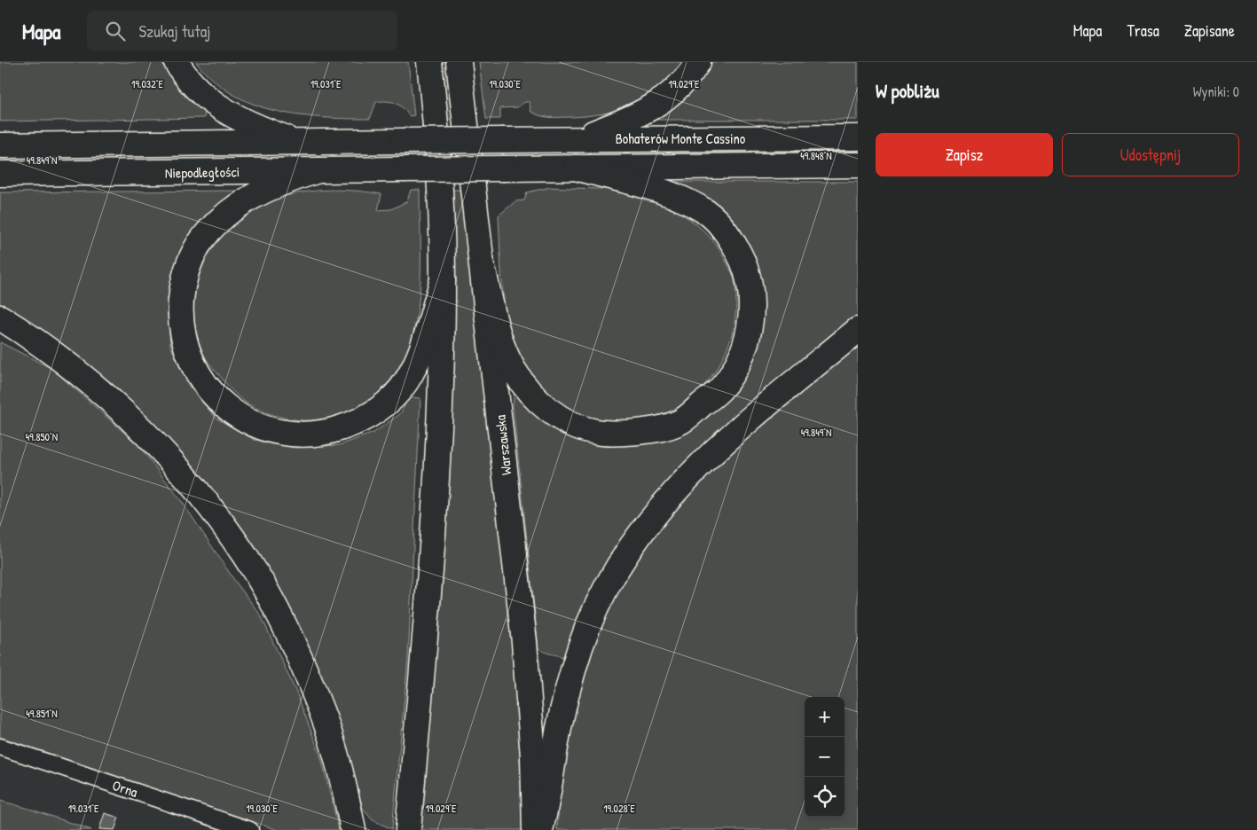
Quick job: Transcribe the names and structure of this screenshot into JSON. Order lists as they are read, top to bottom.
{
  "streets": {
    "main road": ["Bohaterów Monte Cassino", "Niepodległości", "Warszawska"],
    "street": ["Orna"]
  },
  "crossings": [
    ["Bohaterów Monte Cassino", "Niepodległości"]
  ],
  "page": {
    "header": "Mapa",
    "search": "Szukaj tutaj",
    "nav": ["Mapa", "Trasa", "Zapisane"],
    "heading": ["W pobliżu", "Wyniki: 0"],
    "buttons": ["Zapisz", "Udostępnij"],
    "map_buttons": ["+", "−"]
  },
  "coordinates": [
    "19.032°E",
    "19.031°E",
    "19.030°E",
    "19.029°E",
    "49.848°N",
    "49.849°N",
    "49.850°N",
    "49.851°N",
    "19.028°E"
  ]
}
